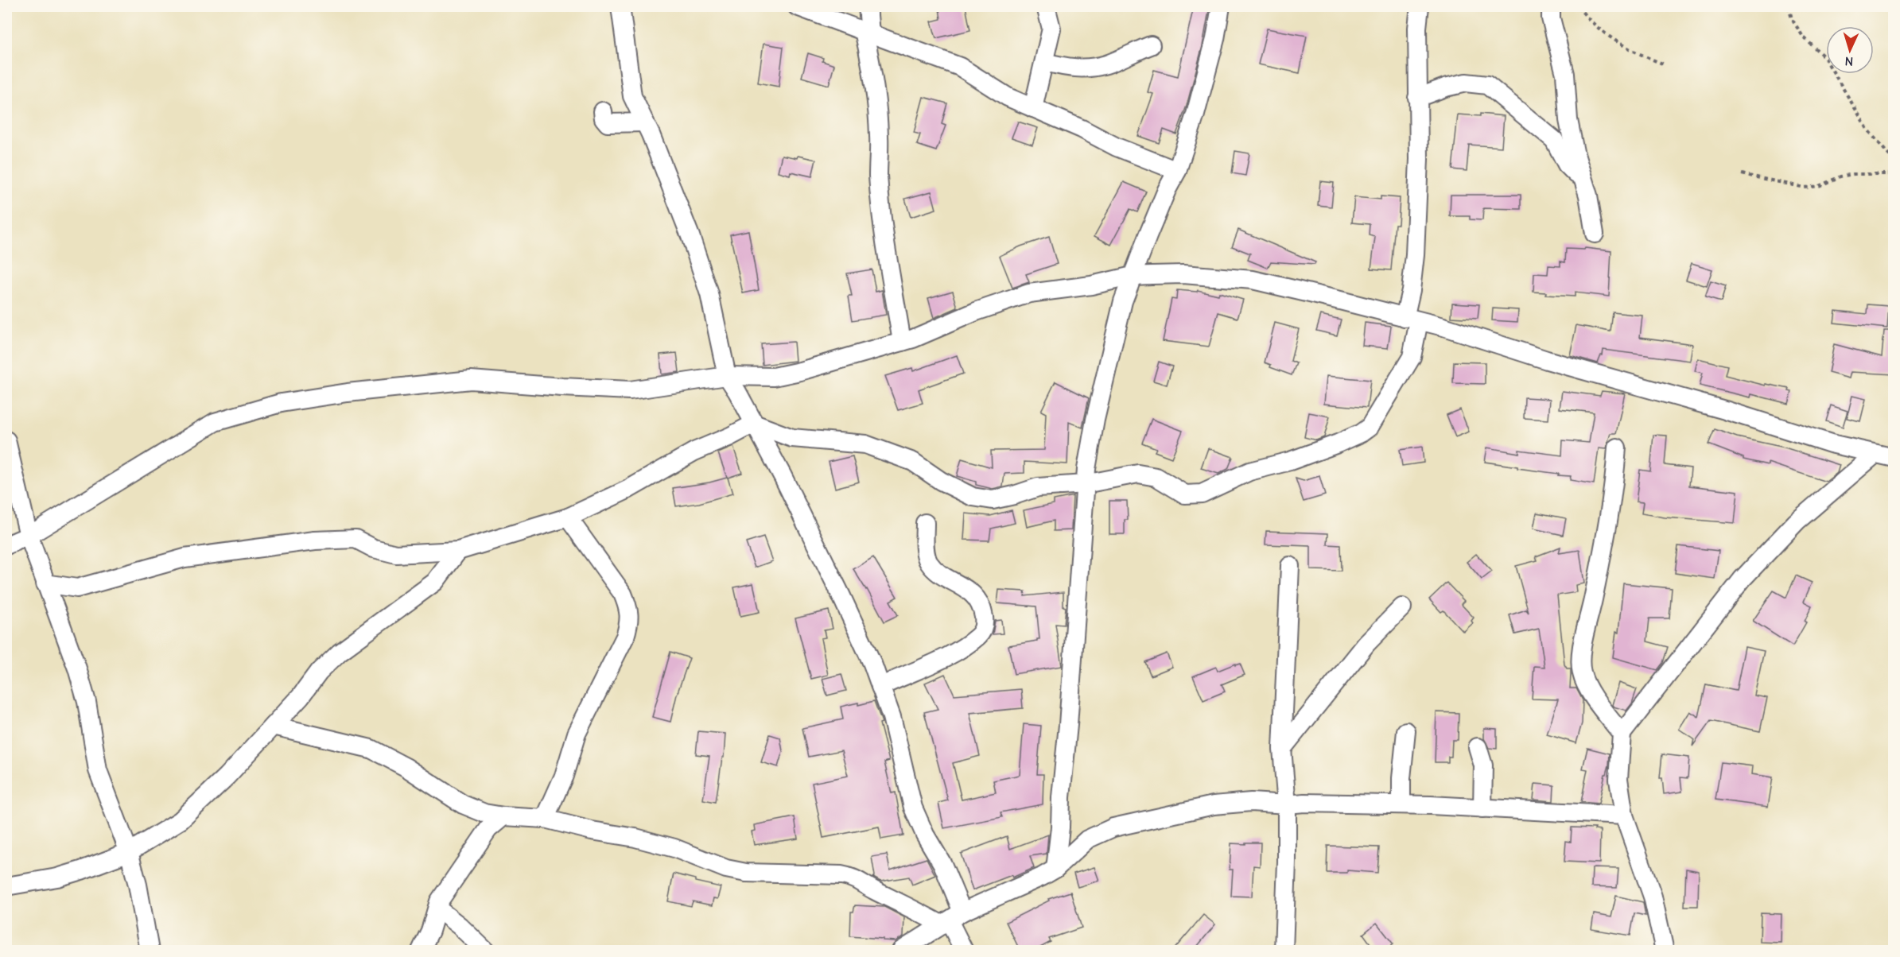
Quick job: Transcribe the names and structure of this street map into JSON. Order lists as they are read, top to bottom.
{
  "north": "bottom"
}
